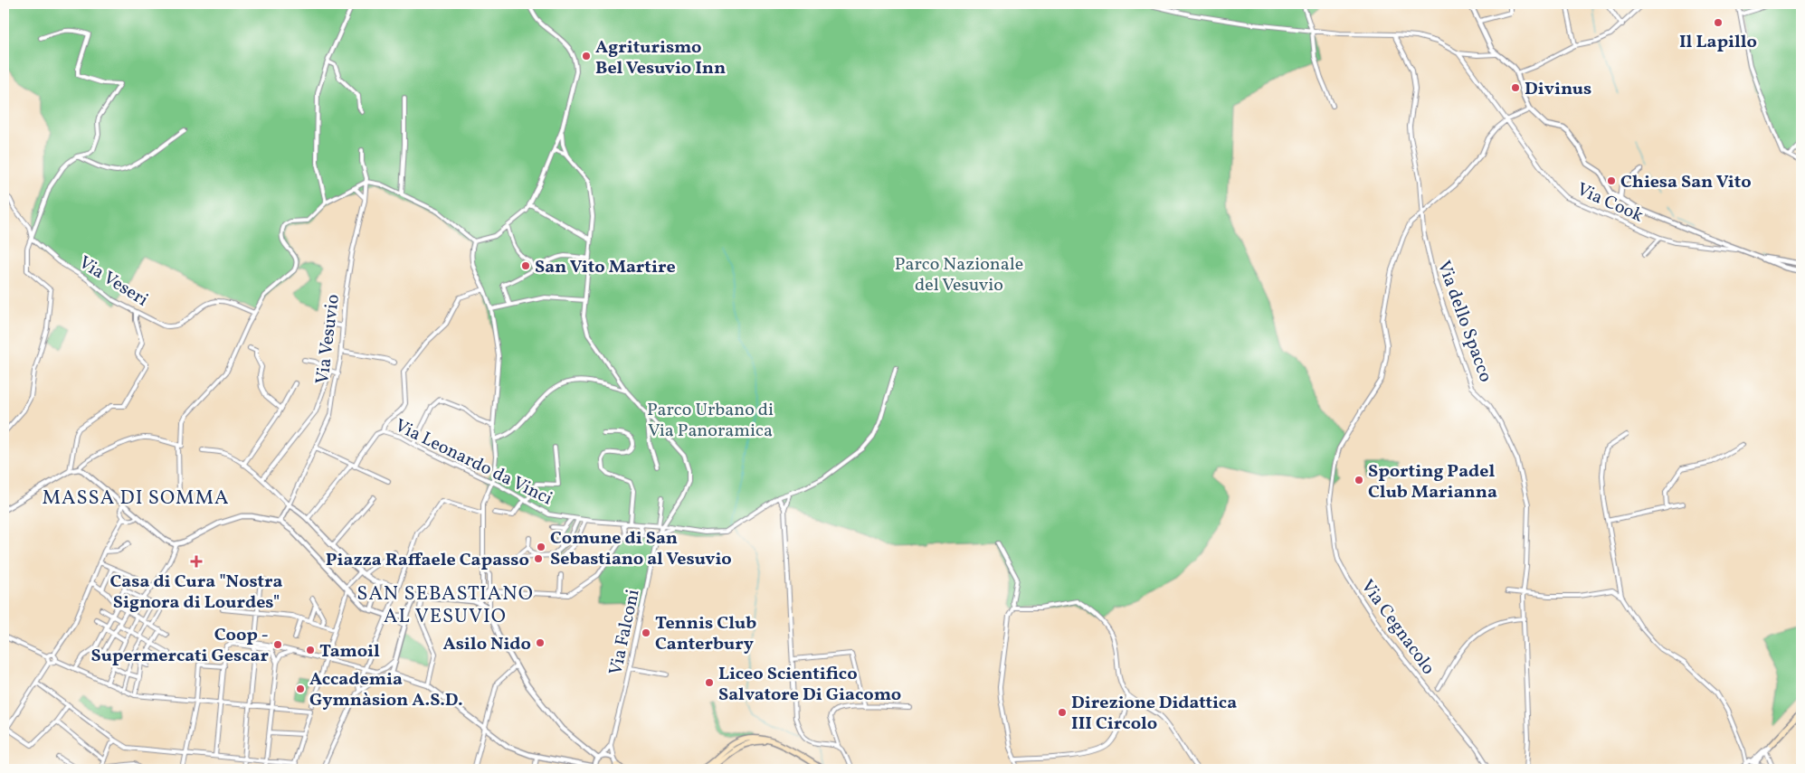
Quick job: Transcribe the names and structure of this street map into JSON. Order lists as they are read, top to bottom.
{
  "streets": {
    "street": [
      "Via Cook",
      "Via Veseri",
      "Via dello Spacco",
      "Via Vesuvio",
      "Via Leonardo da Vinci",
      "Via Cegnacolo",
      "Via Falconi"
    ]
  },
  "crossings": [
    ["Via Cook", "Via Cegnacolo"],
    ["Via dello Spacco", "Via Cegnacolo"],
    ["Via Leonardo da Vinci", "Via Falconi"]
  ],
  "districts": ["MASSA DI SOMMA", "SAN SEBASTIANO AL VESUVIO"],
  "parks": ["Parco Nazionale del Vesuvio", "Parco Urbano di Via Panoramica"],
  "places": {
    "other": [
      "Il Lapillo",
      "Agriturismo Bel Vesuvio Inn",
      "Divinus",
      "Chiesa San Vito",
      "San Vito Martire",
      "Sporting Padel Club Marianna",
      "Comune di San Sebastiano al Vesuvio",
      "Piazza Raffaele Capasso",
      "Tennis Club Canterbury",
      "Asilo Nido",
      "Coop - Supermercati Gescar",
      "Tamoil",
      "Liceo Scientifico Salvatore Di Giacomo",
      "Accademia Gymnàsion A.S.D.",
      "Direzione Didattica III Circolo"
    ],
    "health": ["Casa di Cura \"Nostra Signora di Lourdes\""]
  }
}
